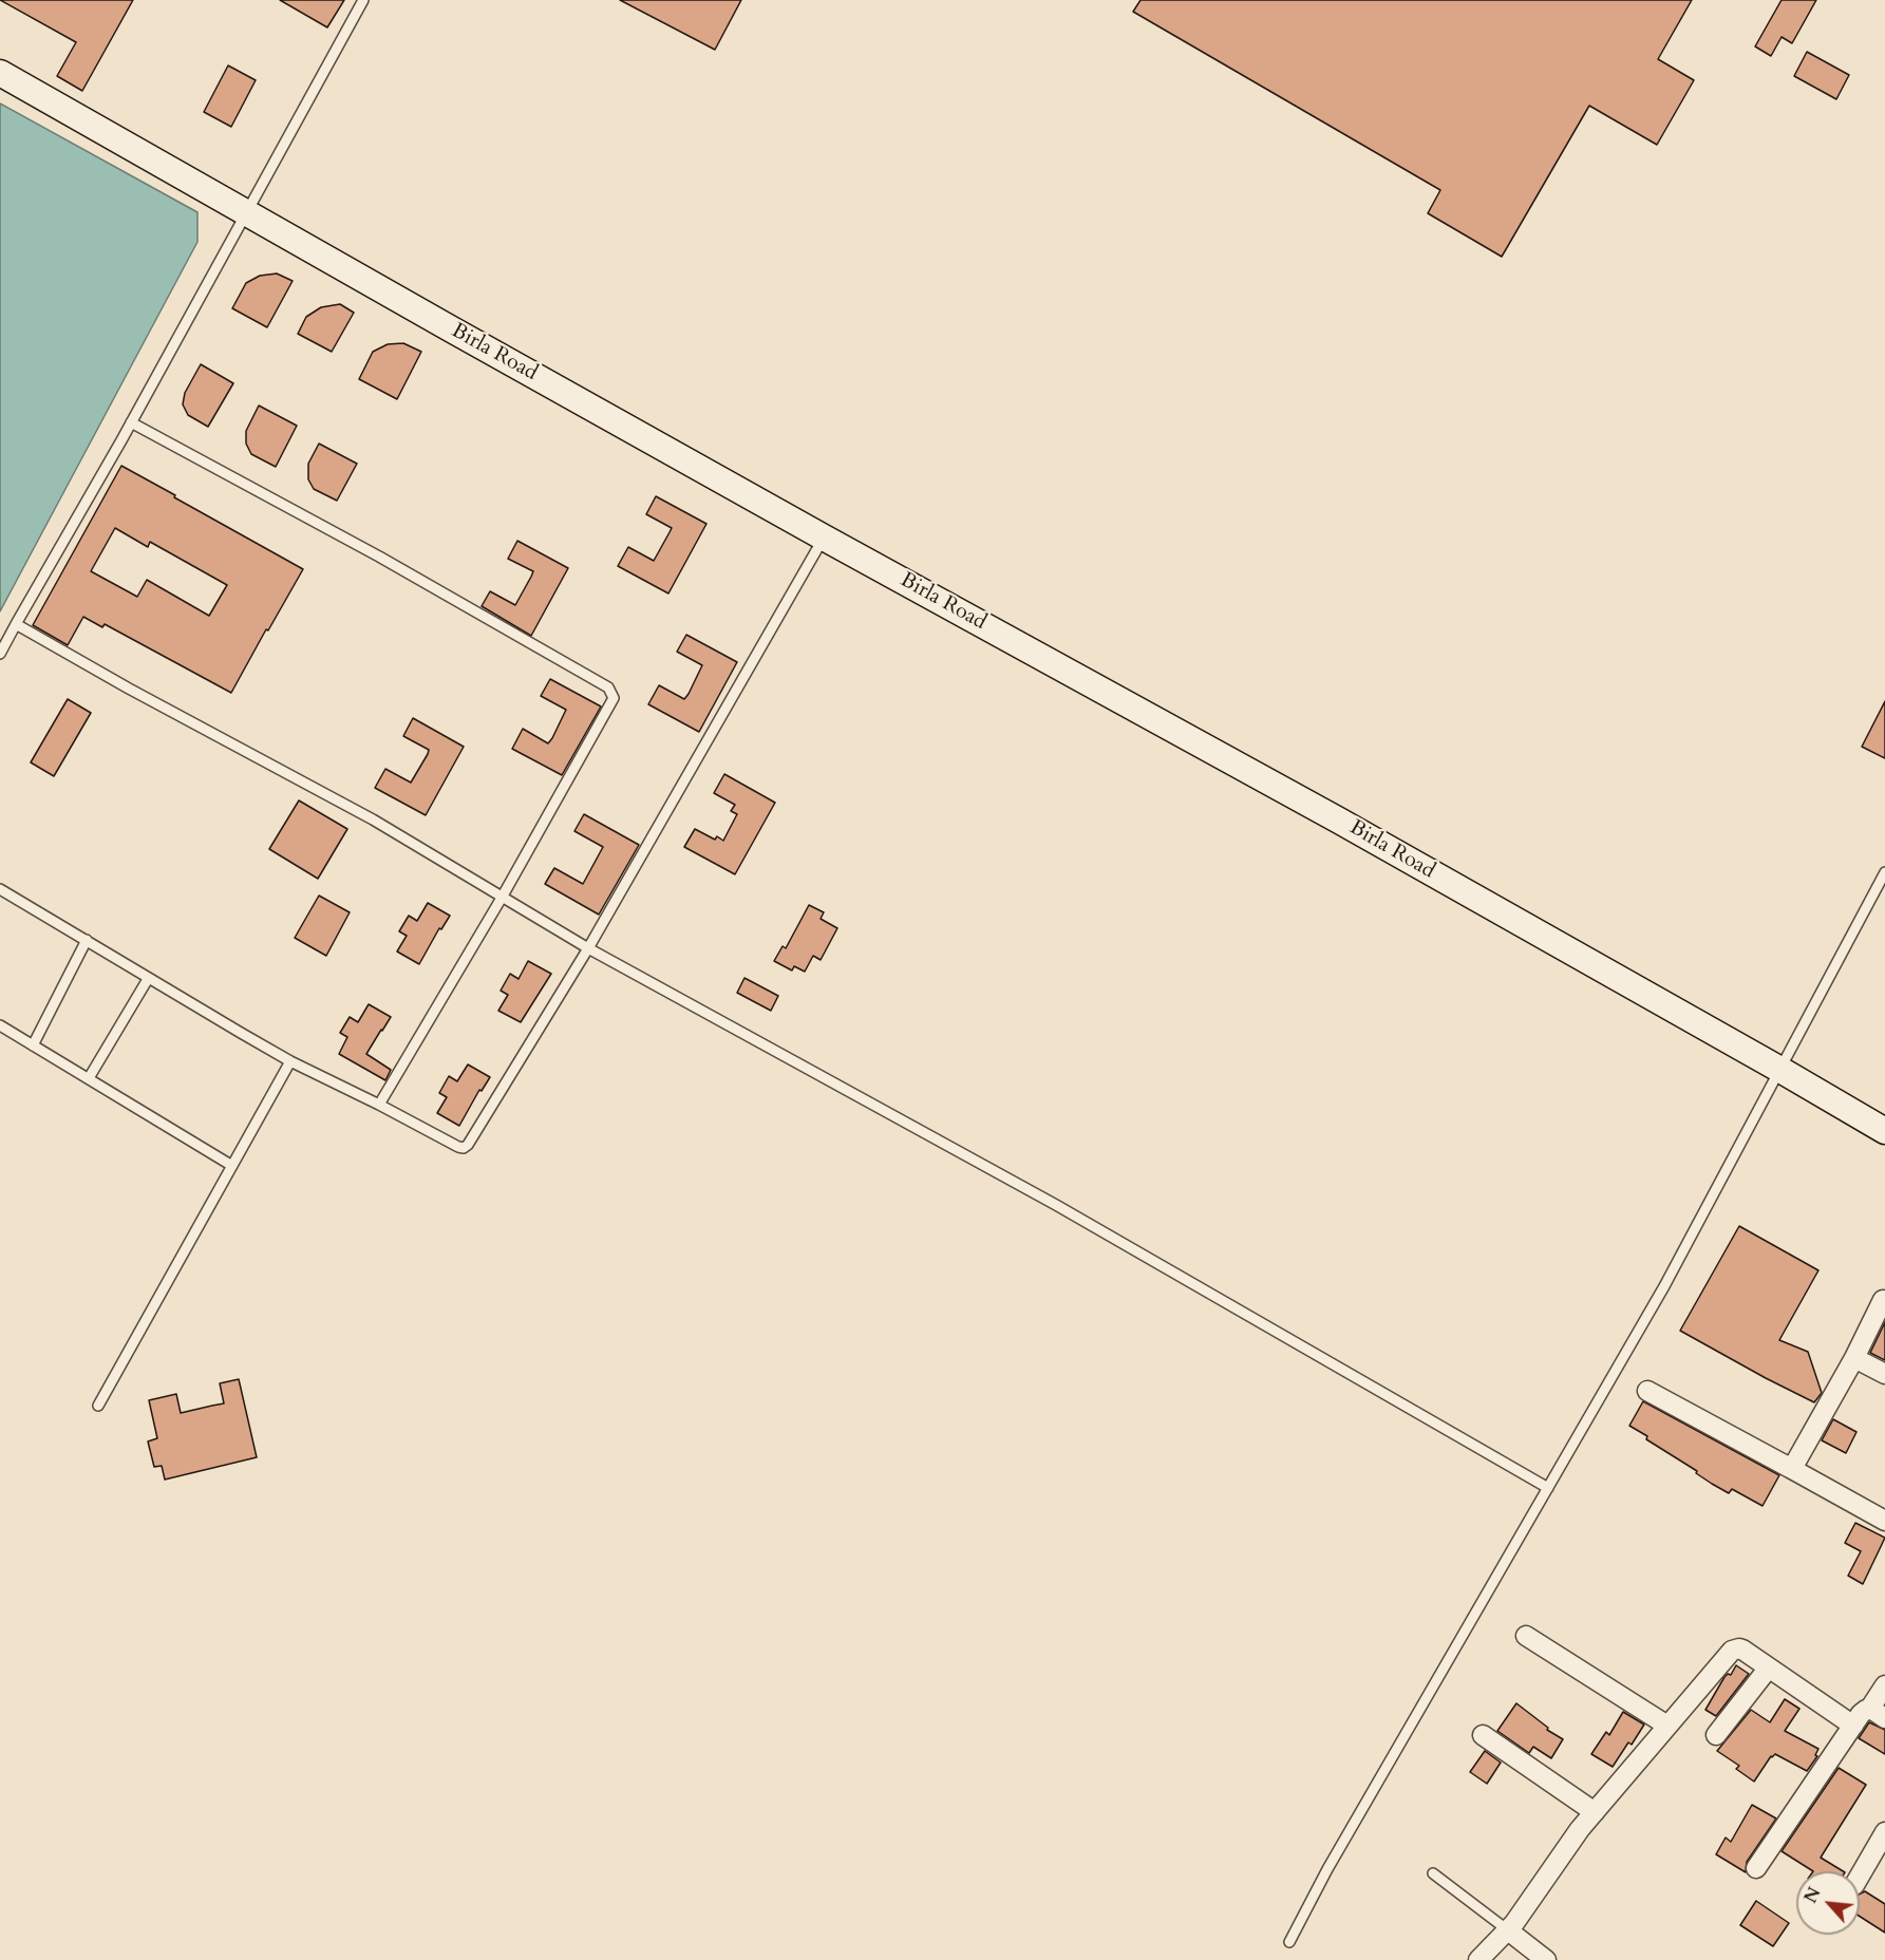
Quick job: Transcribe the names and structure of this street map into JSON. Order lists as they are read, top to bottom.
{
  "streets": {
    "street": ["Birla Road"]
  },
  "north": "top left"
}
